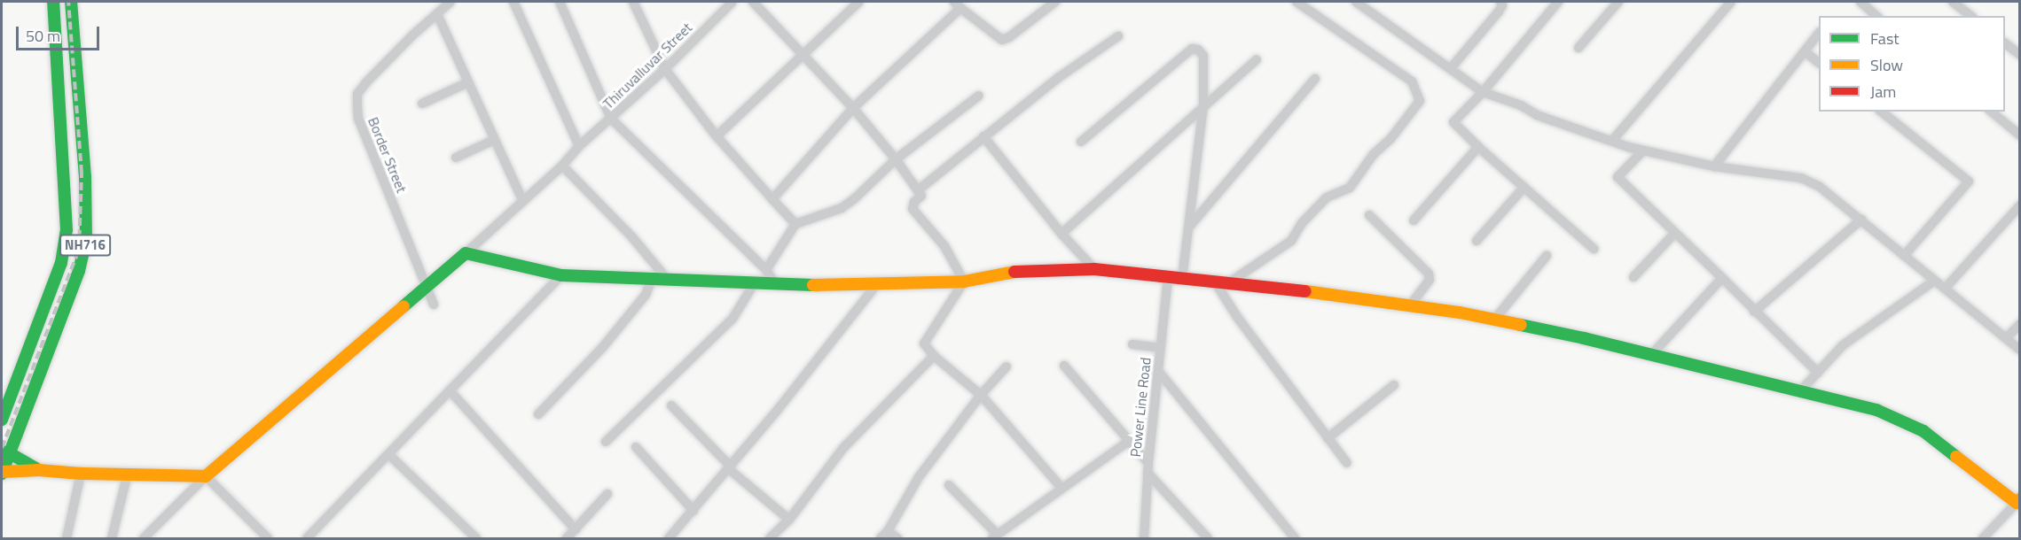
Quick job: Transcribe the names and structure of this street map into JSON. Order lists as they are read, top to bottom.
{
  "streets": {
    "main road": ["NH716"],
    "street": ["Thiruvalluvar Street", "Border Street", "Power Line Road"]
  },
  "legend": ["Fast", "Slow", "Jam"],
  "scale_bar": "50 m"
}
